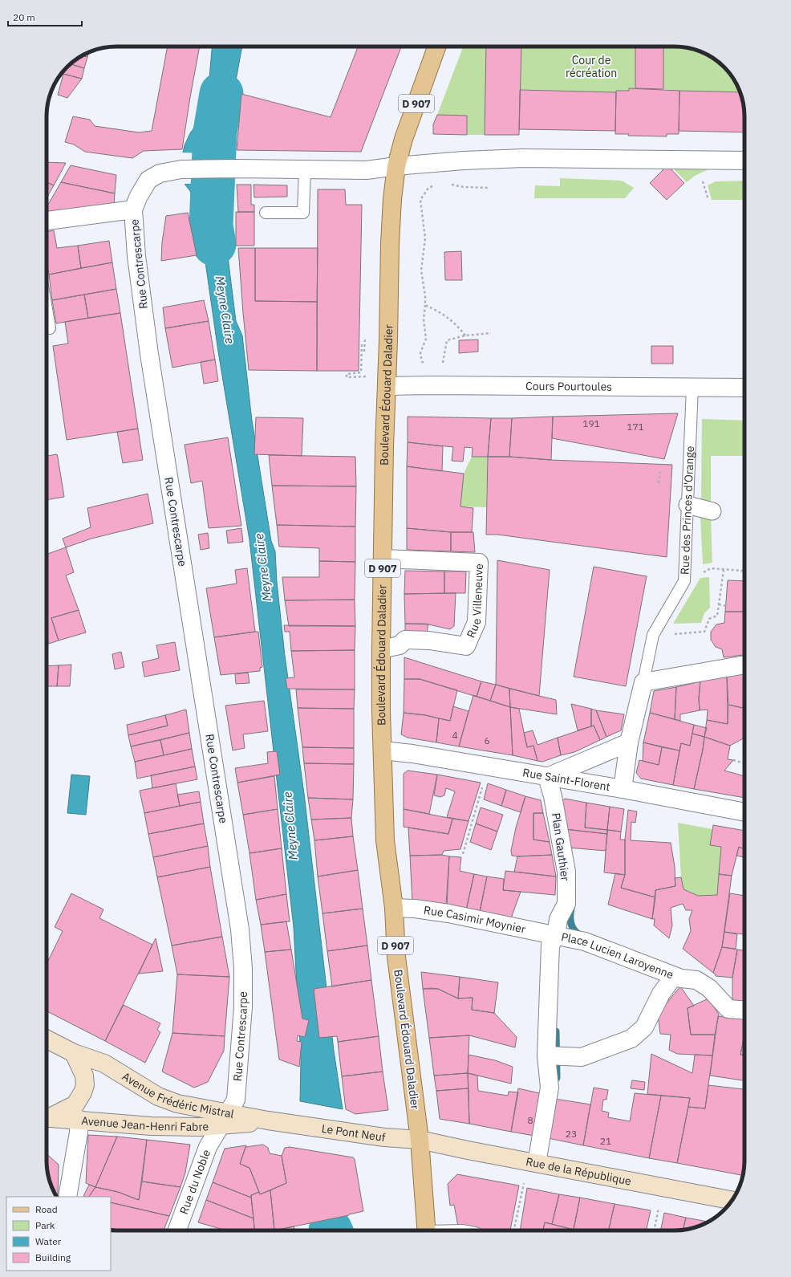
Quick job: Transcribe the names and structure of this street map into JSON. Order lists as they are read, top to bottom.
{
  "streets": {
    "main road": [
      "D 907",
      "Boulevard Édouard Daladier",
      "Avenue Frédéric Mistral",
      "Avenue Jean-Henri Fabre",
      "Le Pont Neuf",
      "Rue de la République"
    ],
    "street": [
      "Rue Contrescarpe",
      "Cours Pourtoules",
      "Rue Villeneuve",
      "Rue Saint-Florent",
      "Plan Gauthier",
      "Rue Casimir Moynier",
      "Place Lucien Laroyenne",
      "Rue du Noble"
    ],
    "lane": ["Rue des Princes d'Orange"]
  },
  "crossings": [
    ["Rue Contrescarpe", "Boulevard Édouard Daladier"],
    ["Rue Contrescarpe", "Avenue Frédéric Mistral"],
    ["Rue Contrescarpe", "Avenue Jean-Henri Fabre"],
    ["Rue Contrescarpe", "Rue du Noble"],
    ["Cours Pourtoules", "Boulevard Édouard Daladier"],
    ["Cours Pourtoules", "Rue des Princes d'Orange"],
    ["Boulevard Édouard Daladier", "Rue Villeneuve"],
    ["Boulevard Édouard Daladier", "Rue Saint-Florent"],
    ["Boulevard Édouard Daladier", "Rue Casimir Moynier"],
    ["Boulevard Édouard Daladier", "Le Pont Neuf"],
    ["Boulevard Édouard Daladier", "Rue de la République"],
    ["Rue Saint-Florent", "Plan Gauthier"],
    ["Plan Gauthier", "Rue Casimir Moynier"],
    ["Plan Gauthier", "Place Lucien Laroyenne"],
    ["Rue Casimir Moynier", "Place Lucien Laroyenne"],
    ["Avenue Frédéric Mistral", "Avenue Jean-Henri Fabre"],
    ["Avenue Frédéric Mistral", "Le Pont Neuf"],
    ["Avenue Frédéric Mistral", "Rue du Noble"],
    ["Avenue Jean-Henri Fabre", "Rue du Noble"],
    ["Le Pont Neuf", "Rue de la République"]
  ],
  "water": ["Meyne Claire"],
  "parks": ["Cour de récréation"],
  "house_numbers": [
    "191",
    "171",
    "4",
    "6",
    "8",
    "23",
    "21"
  ],
  "legend": [
    "Road",
    "Park",
    "Water",
    "Building"
  ],
  "scale_bar": "20 m"
}
